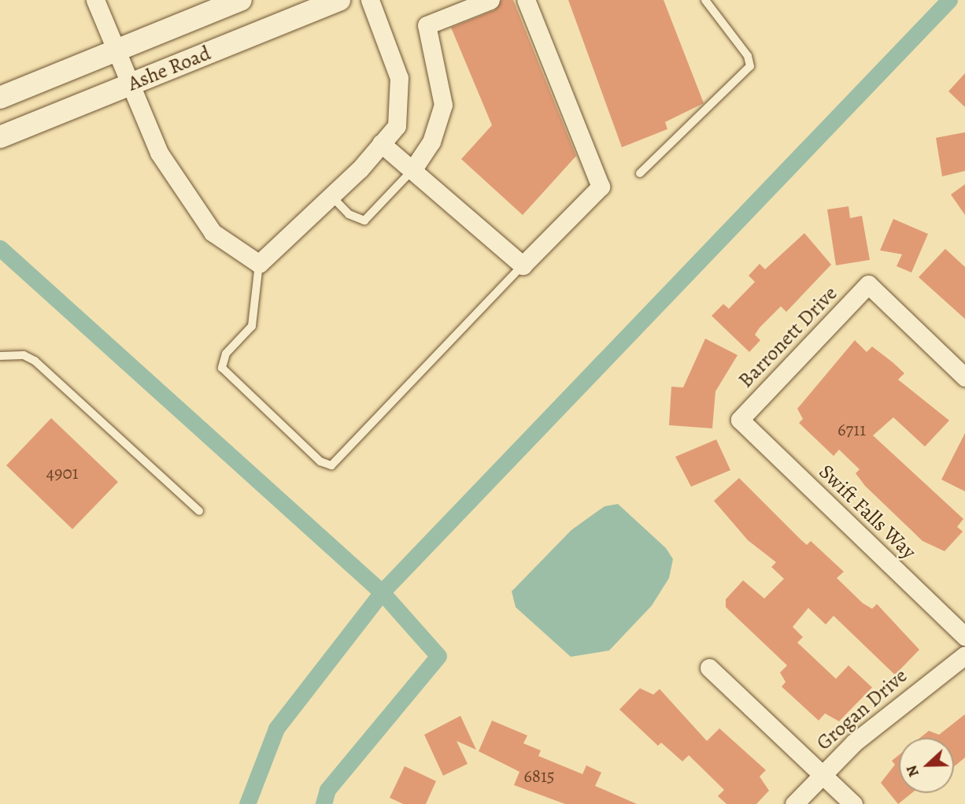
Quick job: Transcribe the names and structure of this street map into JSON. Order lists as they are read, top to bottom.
{
  "streets": {
    "street": [
      "Ashe Road",
      "Barronett Drive",
      "Swift Falls Way",
      "Grogan Drive"
    ]
  },
  "crossings": [
    ["Barronett Drive", "Swift Falls Way"]
  ],
  "house_numbers": ["6711", "4901", "6815"],
  "north": "left"
}
